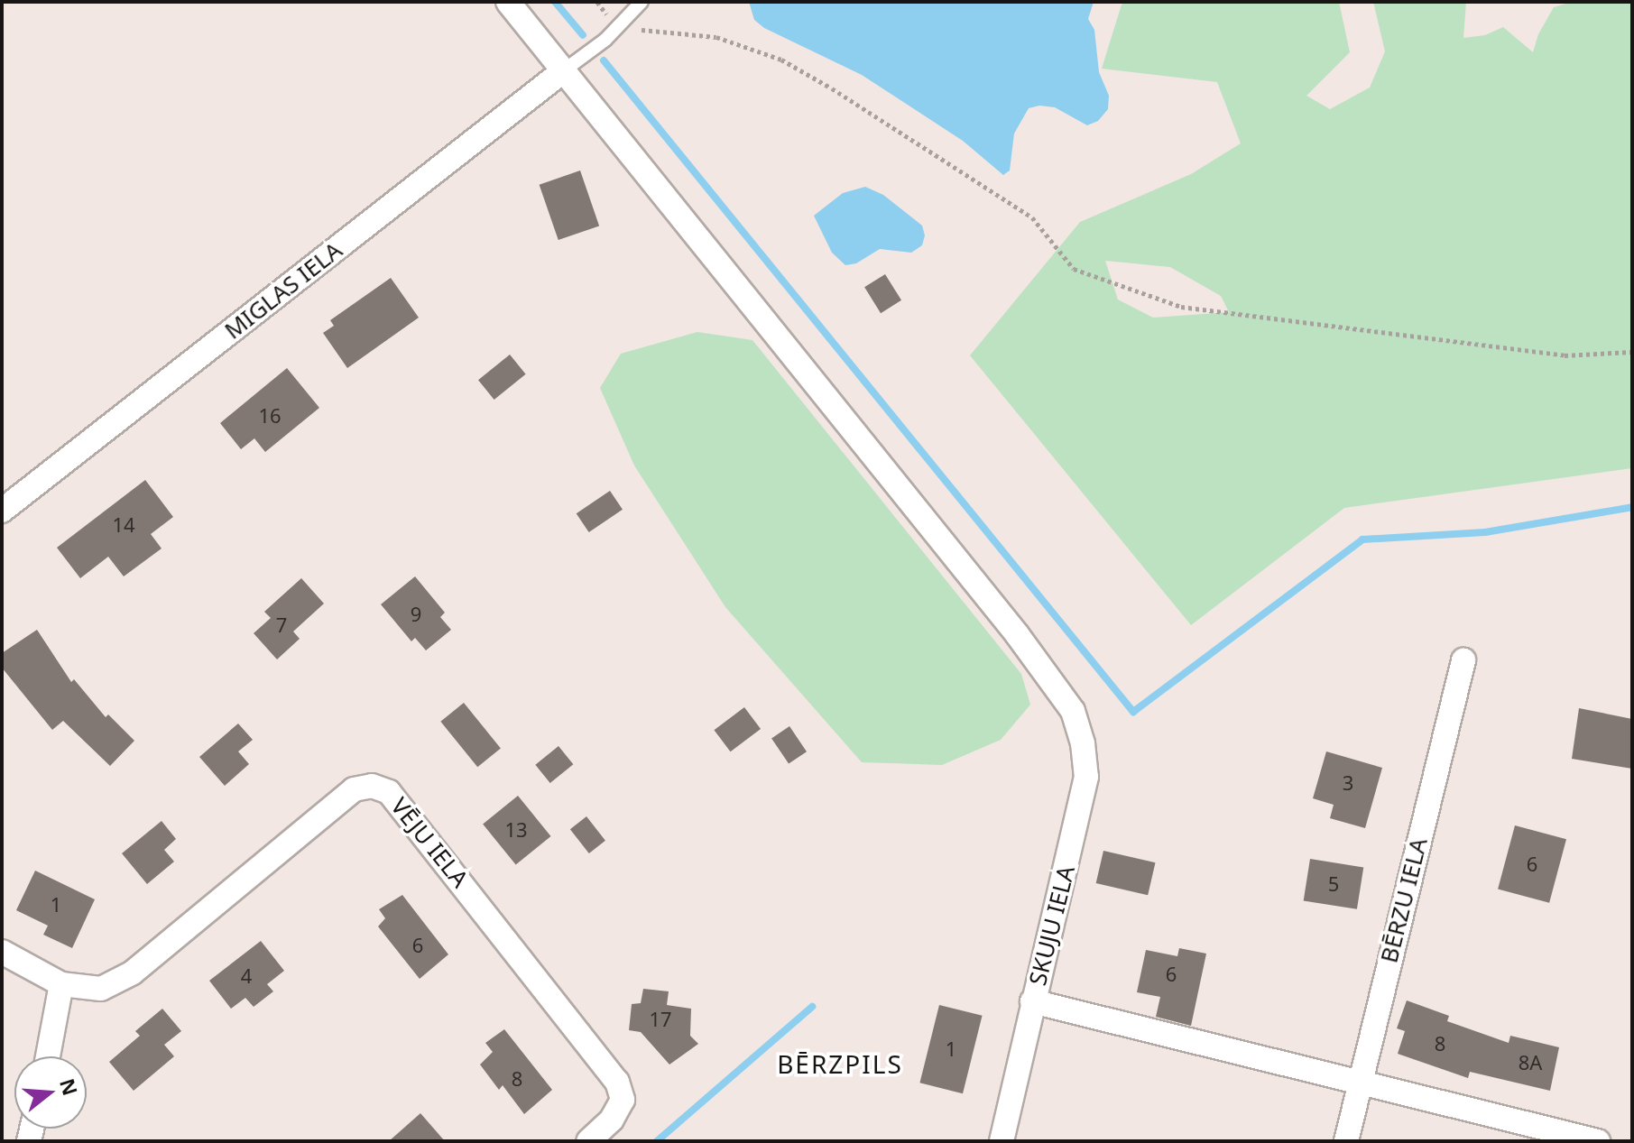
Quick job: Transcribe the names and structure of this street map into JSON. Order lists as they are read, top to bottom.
{
  "streets": {
    "street": [
      "MIGLAS IELA",
      "VĒJU IELA",
      "BĒRZU IELA",
      "SKUJU IELA"
    ]
  },
  "crossings": [
    ["MIGLAS IELA", "SKUJU IELA"]
  ],
  "districts": ["BĒRZPILS"],
  "house_numbers": [
    "16",
    "14",
    "9",
    "7",
    "3",
    "13",
    "6",
    "5",
    "1",
    "6",
    "6",
    "4",
    "17",
    "8",
    "1",
    "8A",
    "8"
  ],
  "north": "right"
}
